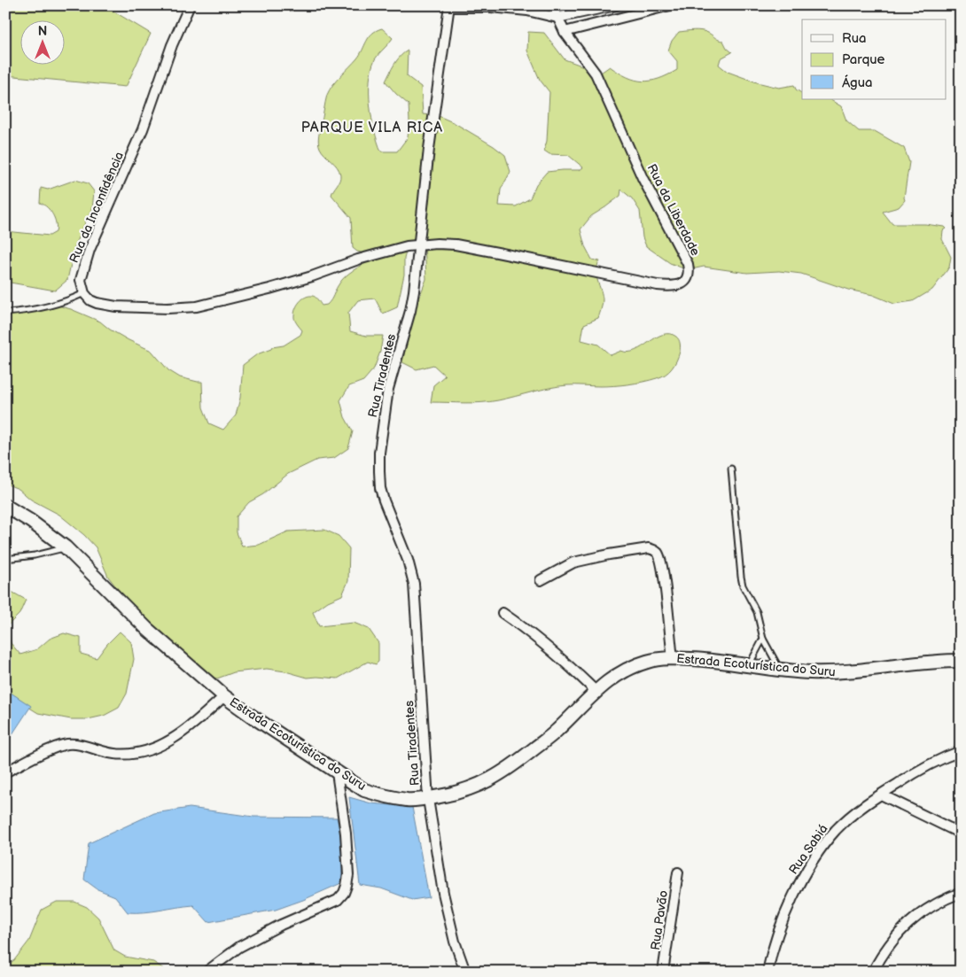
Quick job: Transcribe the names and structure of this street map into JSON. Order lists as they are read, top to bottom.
{
  "streets": {
    "main road": ["Estrada Ecoturística do Suru"],
    "street": [
      "Rua da Inconfidência",
      "Rua da Liberdade",
      "Rua Tiradentes",
      "Rua Sabiá",
      "Rua Pavão"
    ]
  },
  "crossings": [
    ["Rua da Liberdade", "Rua Tiradentes"],
    ["Rua Tiradentes", "Estrada Ecoturística do Suru"]
  ],
  "districts": ["PARQUE VILA RICA"],
  "legend": ["Rua", "Parque", "Água"],
  "north": "top"
}
